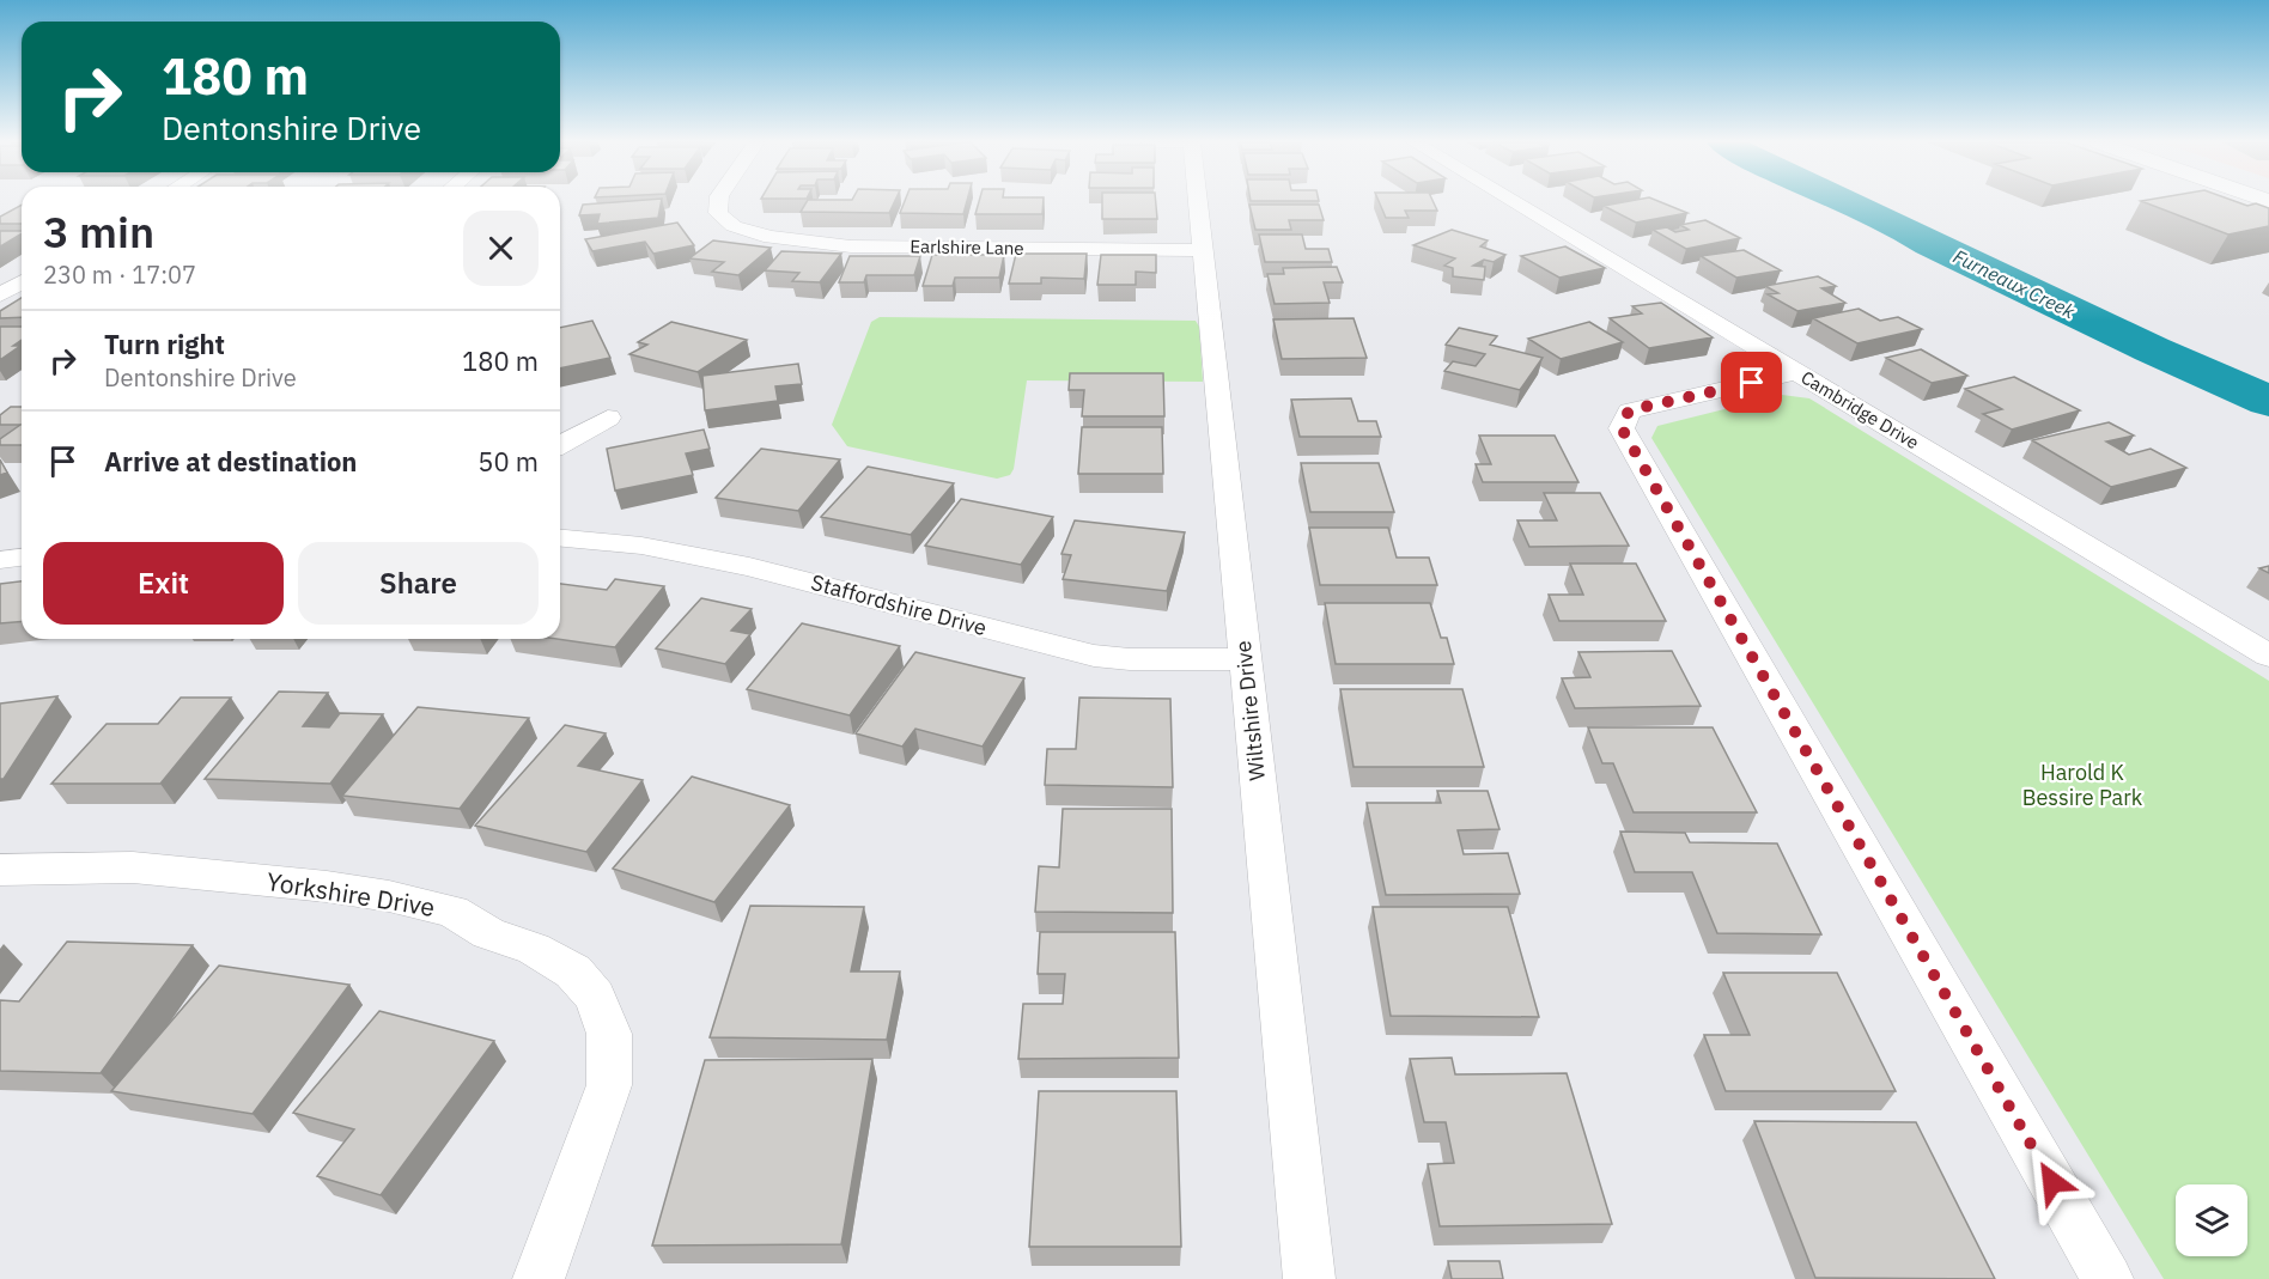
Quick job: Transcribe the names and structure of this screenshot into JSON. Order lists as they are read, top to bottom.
{
  "streets": {
    "street": [
      "Earlshire Lane",
      "Cambridge Drive",
      "Staffordshire Drive",
      "Wiltshire Drive",
      "Yorkshire Drive"
    ]
  },
  "crossings": [
    ["Earlshire Lane", "Wiltshire Drive"],
    ["Staffordshire Drive", "Wiltshire Drive"]
  ],
  "water": ["Furneaux Creek"],
  "parks": ["Harold K Bessire Park"],
  "page": {
    "turn": ["180 m", "Dentonshire Drive"],
    "heading": ["3 min", "230 m · 17:07"],
    "list": [
      {
        "name": "Turn right",
        "note": "Dentonshire Drive",
        "value": "180 m"
      },
      {
        "name": "Arrive at destination",
        "value": "50 m"
      }
    ],
    "buttons": ["Exit", "Share"]
  }
}
